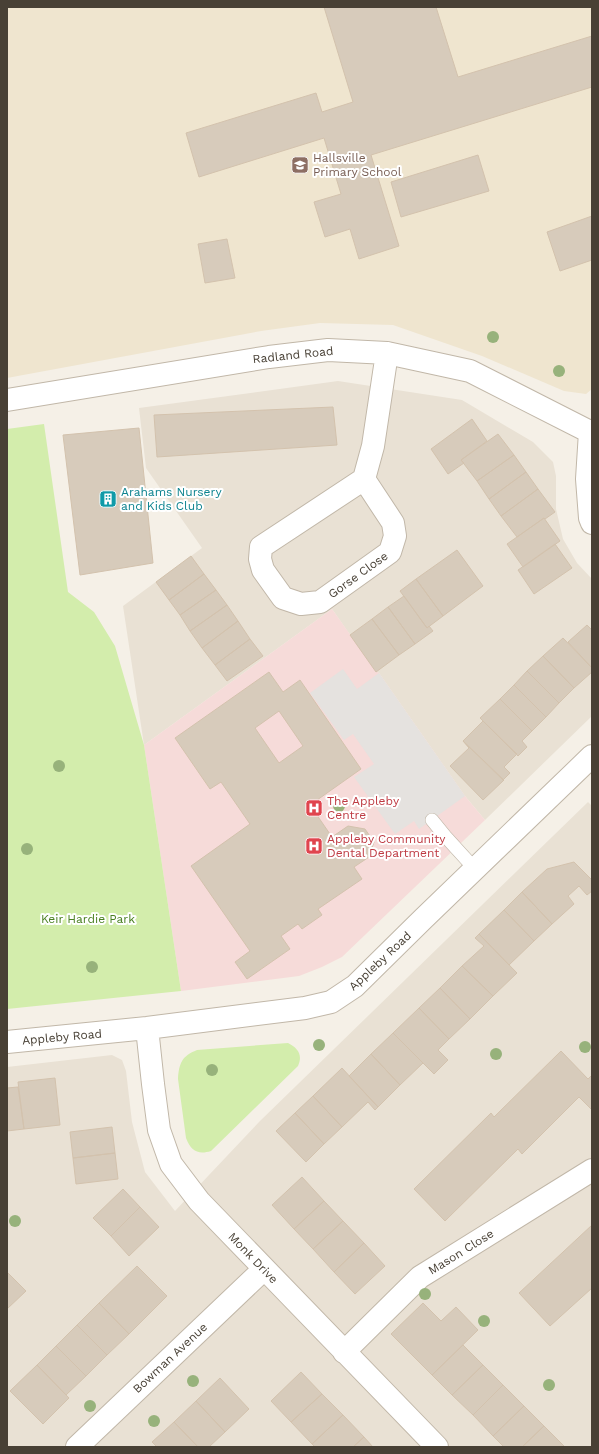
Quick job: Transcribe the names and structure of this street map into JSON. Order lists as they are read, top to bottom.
{
  "streets": {
    "street": [
      "Radland Road",
      "Gorse Close",
      "Appleby Road",
      "Mason Close",
      "Monk Drive",
      "Bowman Avenue"
    ]
  },
  "crossings": [
    ["Appleby Road", "Monk Drive"],
    ["Mason Close", "Monk Drive"],
    ["Monk Drive", "Bowman Avenue"]
  ],
  "parks": ["Keir Hardie Park"],
  "places": {
    "school or university": ["Hallsville Primary School"],
    "building": ["Arahams Nursery and Kids Club"],
    "hospital": ["The Appleby Centre", "Appleby Community Dental Department"]
  }
}
